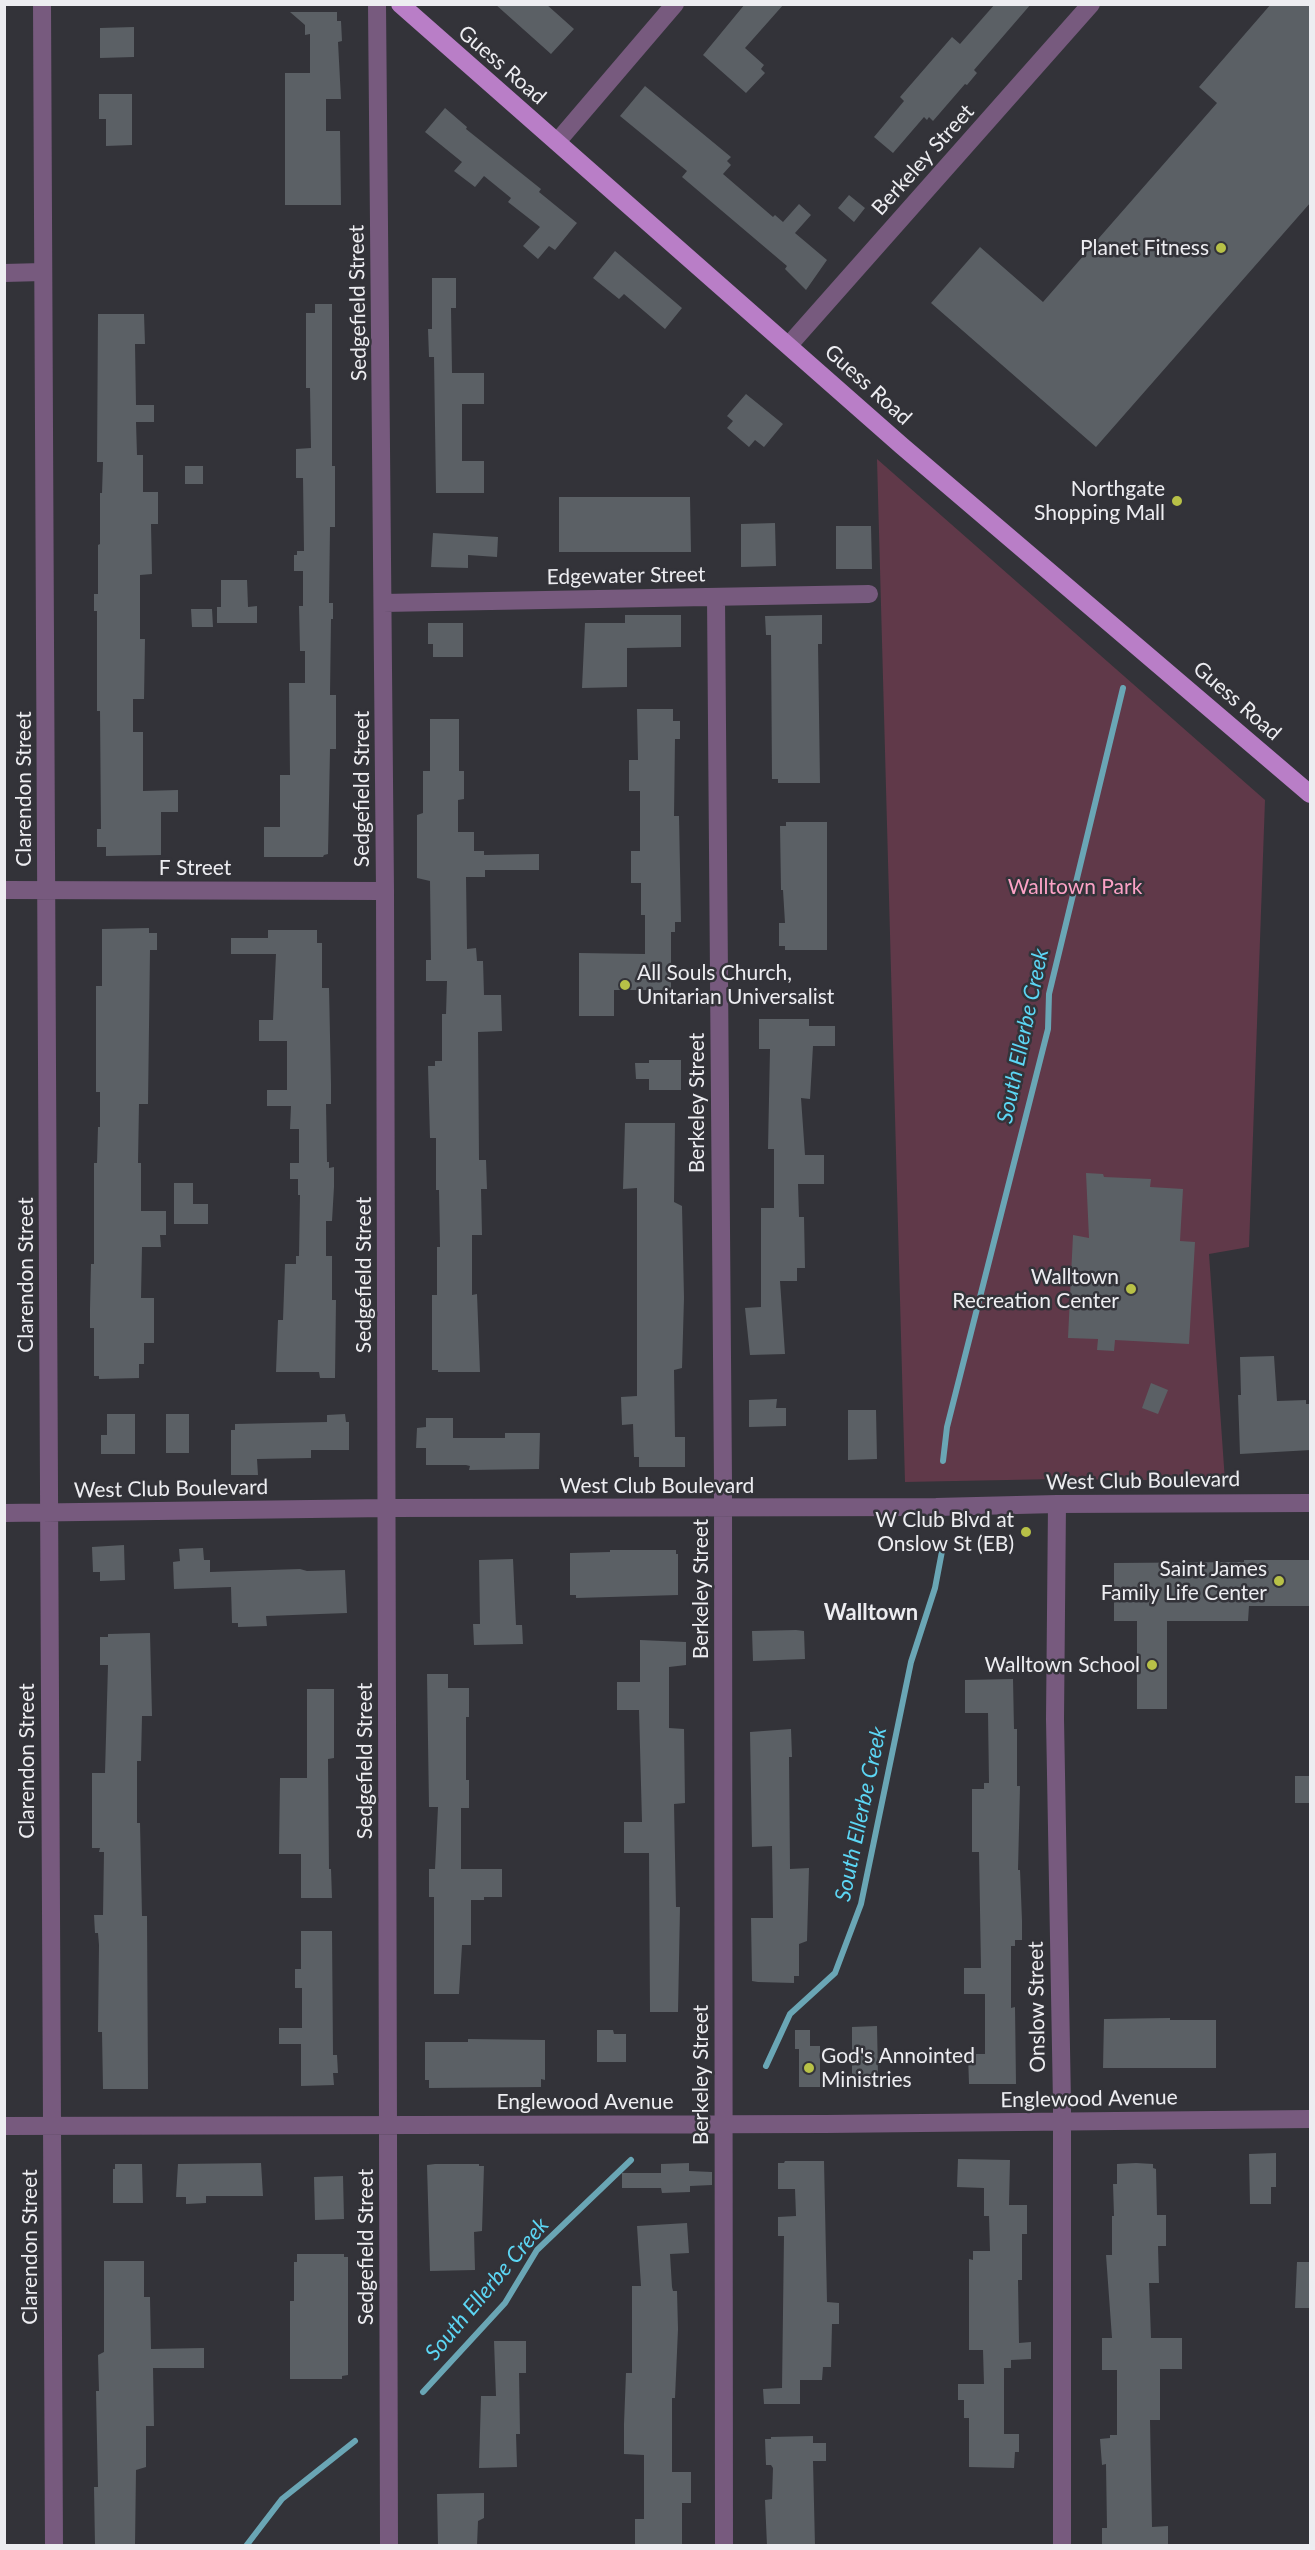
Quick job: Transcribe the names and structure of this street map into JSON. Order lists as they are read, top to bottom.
{
  "streets": {
    "main road": ["Guess Road"],
    "street": [
      "Berkeley Street",
      "Sedgefield Street",
      "Edgewater Street",
      "Clarendon Street",
      "F Street",
      "West Club Boulevard",
      "Onslow Street",
      "Englewood Avenue"
    ]
  },
  "crossings": [
    ["Guess Road", "Berkeley Street"],
    ["Berkeley Street", "Edgewater Street"],
    ["Berkeley Street", "West Club Boulevard"],
    ["Berkeley Street", "Englewood Avenue"],
    ["Sedgefield Street", "Edgewater Street"],
    ["Sedgefield Street", "F Street"],
    ["Sedgefield Street", "West Club Boulevard"],
    ["Sedgefield Street", "Englewood Avenue"],
    ["Clarendon Street", "F Street"],
    ["Clarendon Street", "West Club Boulevard"],
    ["Clarendon Street", "Englewood Avenue"],
    ["West Club Boulevard", "Onslow Street"],
    ["Onslow Street", "Englewood Avenue"]
  ],
  "districts": ["Walltown"],
  "water": ["South Ellerbe Creek"],
  "parks": ["Walltown Park"],
  "places": [
    "Planet Fitness",
    "Northgate Shopping Mall",
    "All Souls Church, Unitarian Universalist",
    "Walltown Recreation Center",
    "W Club Blvd at Onslow St (EB)",
    "Saint James Family Life Center",
    "Walltown School",
    "God's Annointed Ministries"
  ]
}
